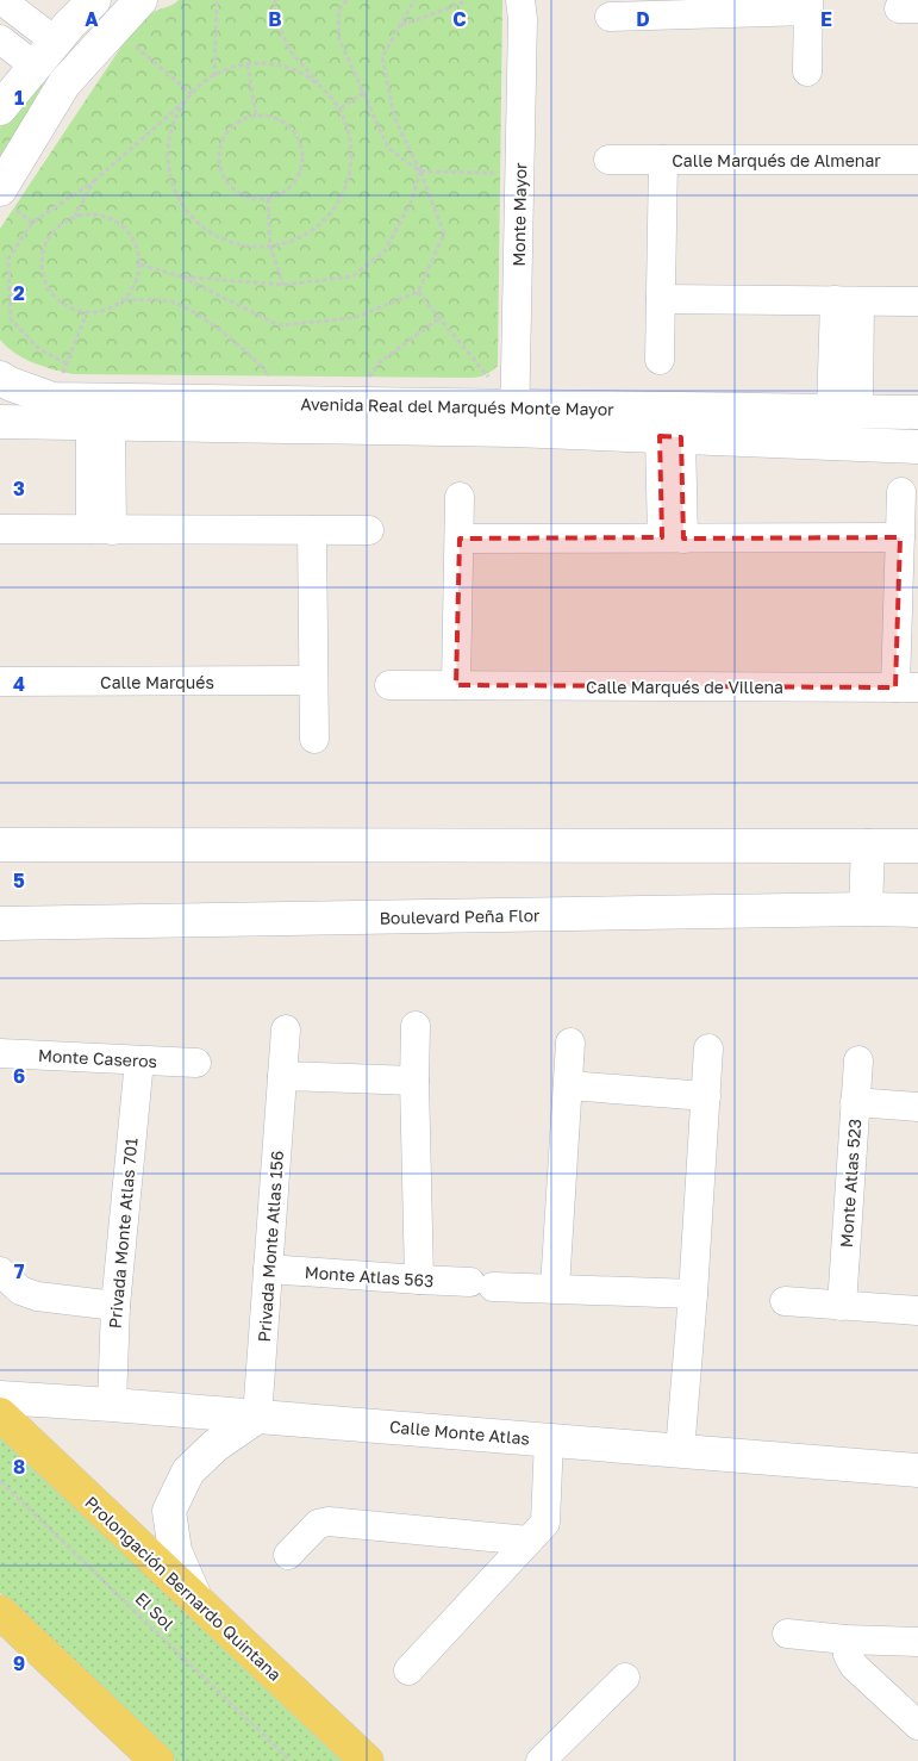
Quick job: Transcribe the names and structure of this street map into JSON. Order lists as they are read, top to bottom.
{
  "streets": {
    "main road": ["Prolongación Bernardo Quintana"],
    "street": [
      "Calle Marqués de Almenar",
      "Monte Mayor",
      "Avenida Real del Marqués Monte Mayor",
      "Calle Marqués",
      "Calle Marqués de Villena",
      "Boulevard Peña Flor",
      "Monte Caseros",
      "Monte Atlas 523",
      "Privada Monte Atlas 701",
      "Privada Monte Atlas 156",
      "Monte Atlas 563",
      "Calle Monte Atlas"
    ],
    "path": ["El Sol"]
  },
  "crossings": [
    ["Monte Mayor", "Avenida Real del Marqués Monte Mayor"],
    ["Monte Caseros", "Privada Monte Atlas 701"],
    ["Privada Monte Atlas 701", "Calle Monte Atlas"],
    ["Privada Monte Atlas 156", "Monte Atlas 563"],
    ["Privada Monte Atlas 156", "Calle Monte Atlas"]
  ],
  "grid": {
    "columns": [
      "A",
      "B",
      "C",
      "D",
      "E"
    ],
    "rows": [
      "1",
      "2",
      "3",
      "4",
      "5",
      "6",
      "7",
      "8",
      "9"
    ]
  }
}
